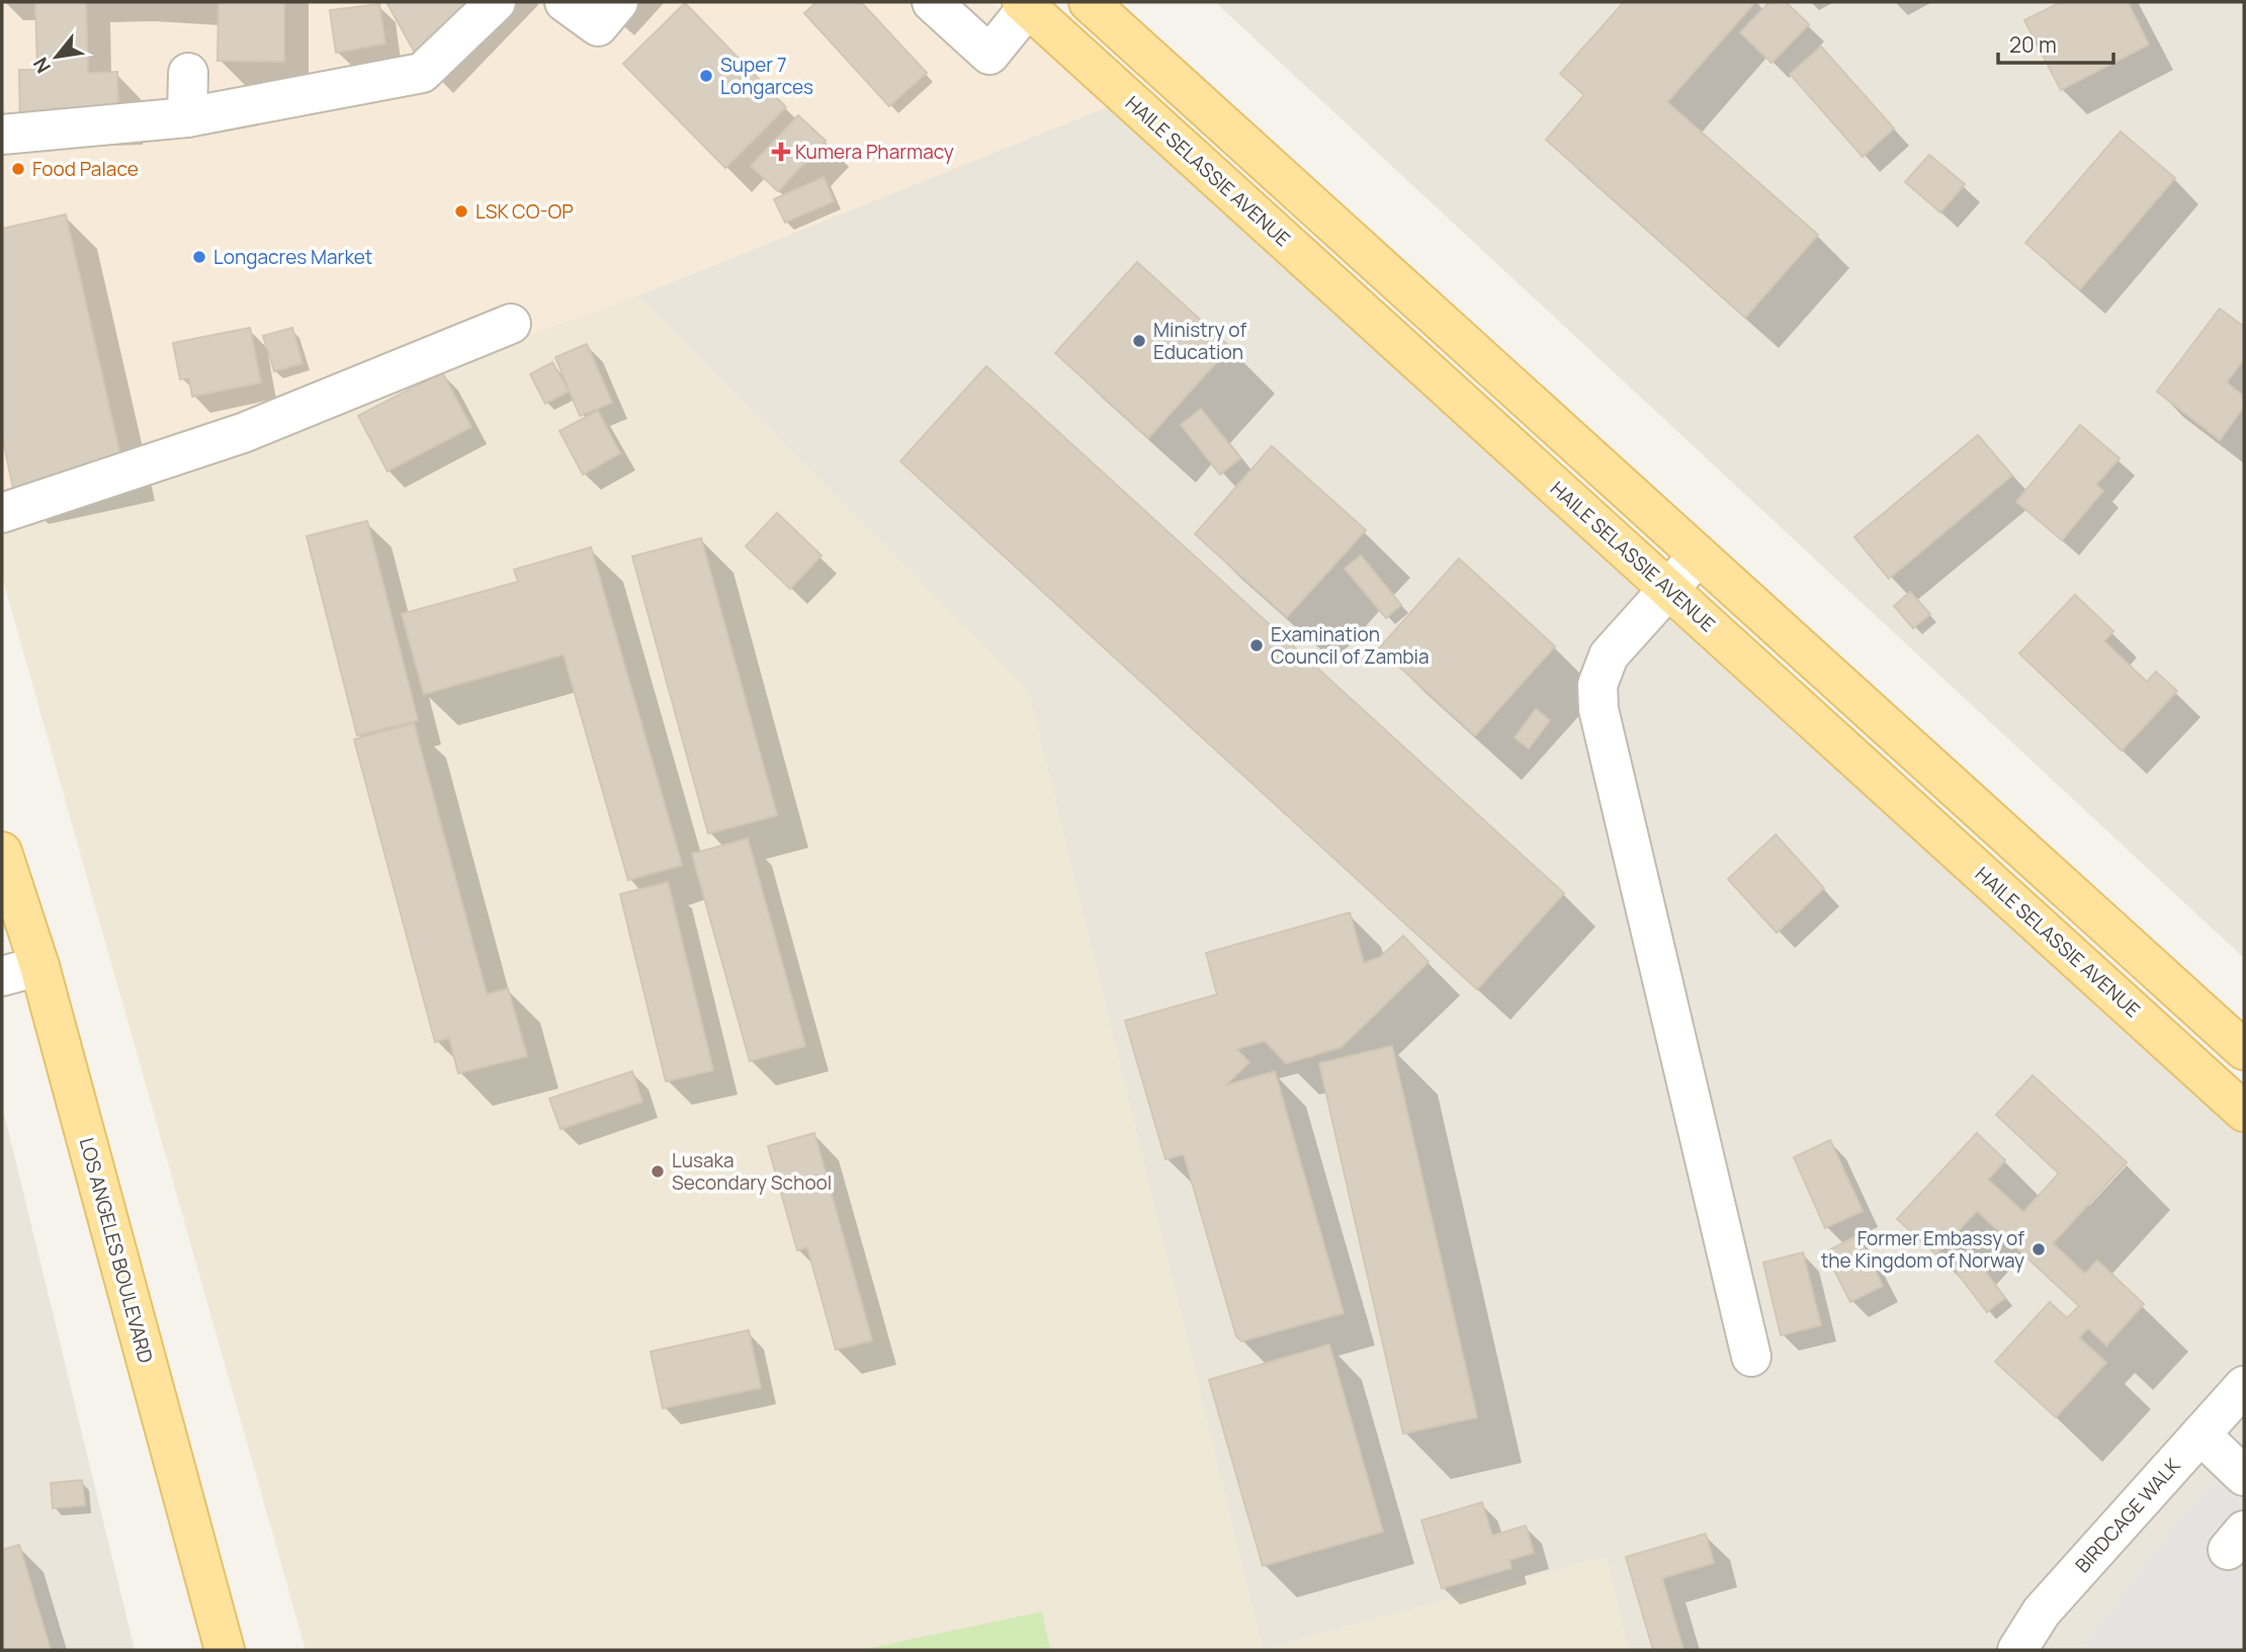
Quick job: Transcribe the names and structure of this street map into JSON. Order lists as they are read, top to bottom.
{
  "streets": {
    "main road": ["HAILE SELASSIE AVENUE", "LOS ANGELES BOULEVARD"],
    "street": ["BIRDCAGE WALK"]
  },
  "places": {
    "other": [
      "Super 7 Longarces",
      "Food Palace",
      "LSK CO-OP",
      "Longacres Market",
      "Ministry of Education",
      "Examination Council of Zambia",
      "Lusaka Secondary School",
      "Former Embassy of the Kingdom of Norway"
    ],
    "health": ["Kumera Pharmacy"]
  },
  "scale_bar": "20 m",
  "north": "bottom left"
}
